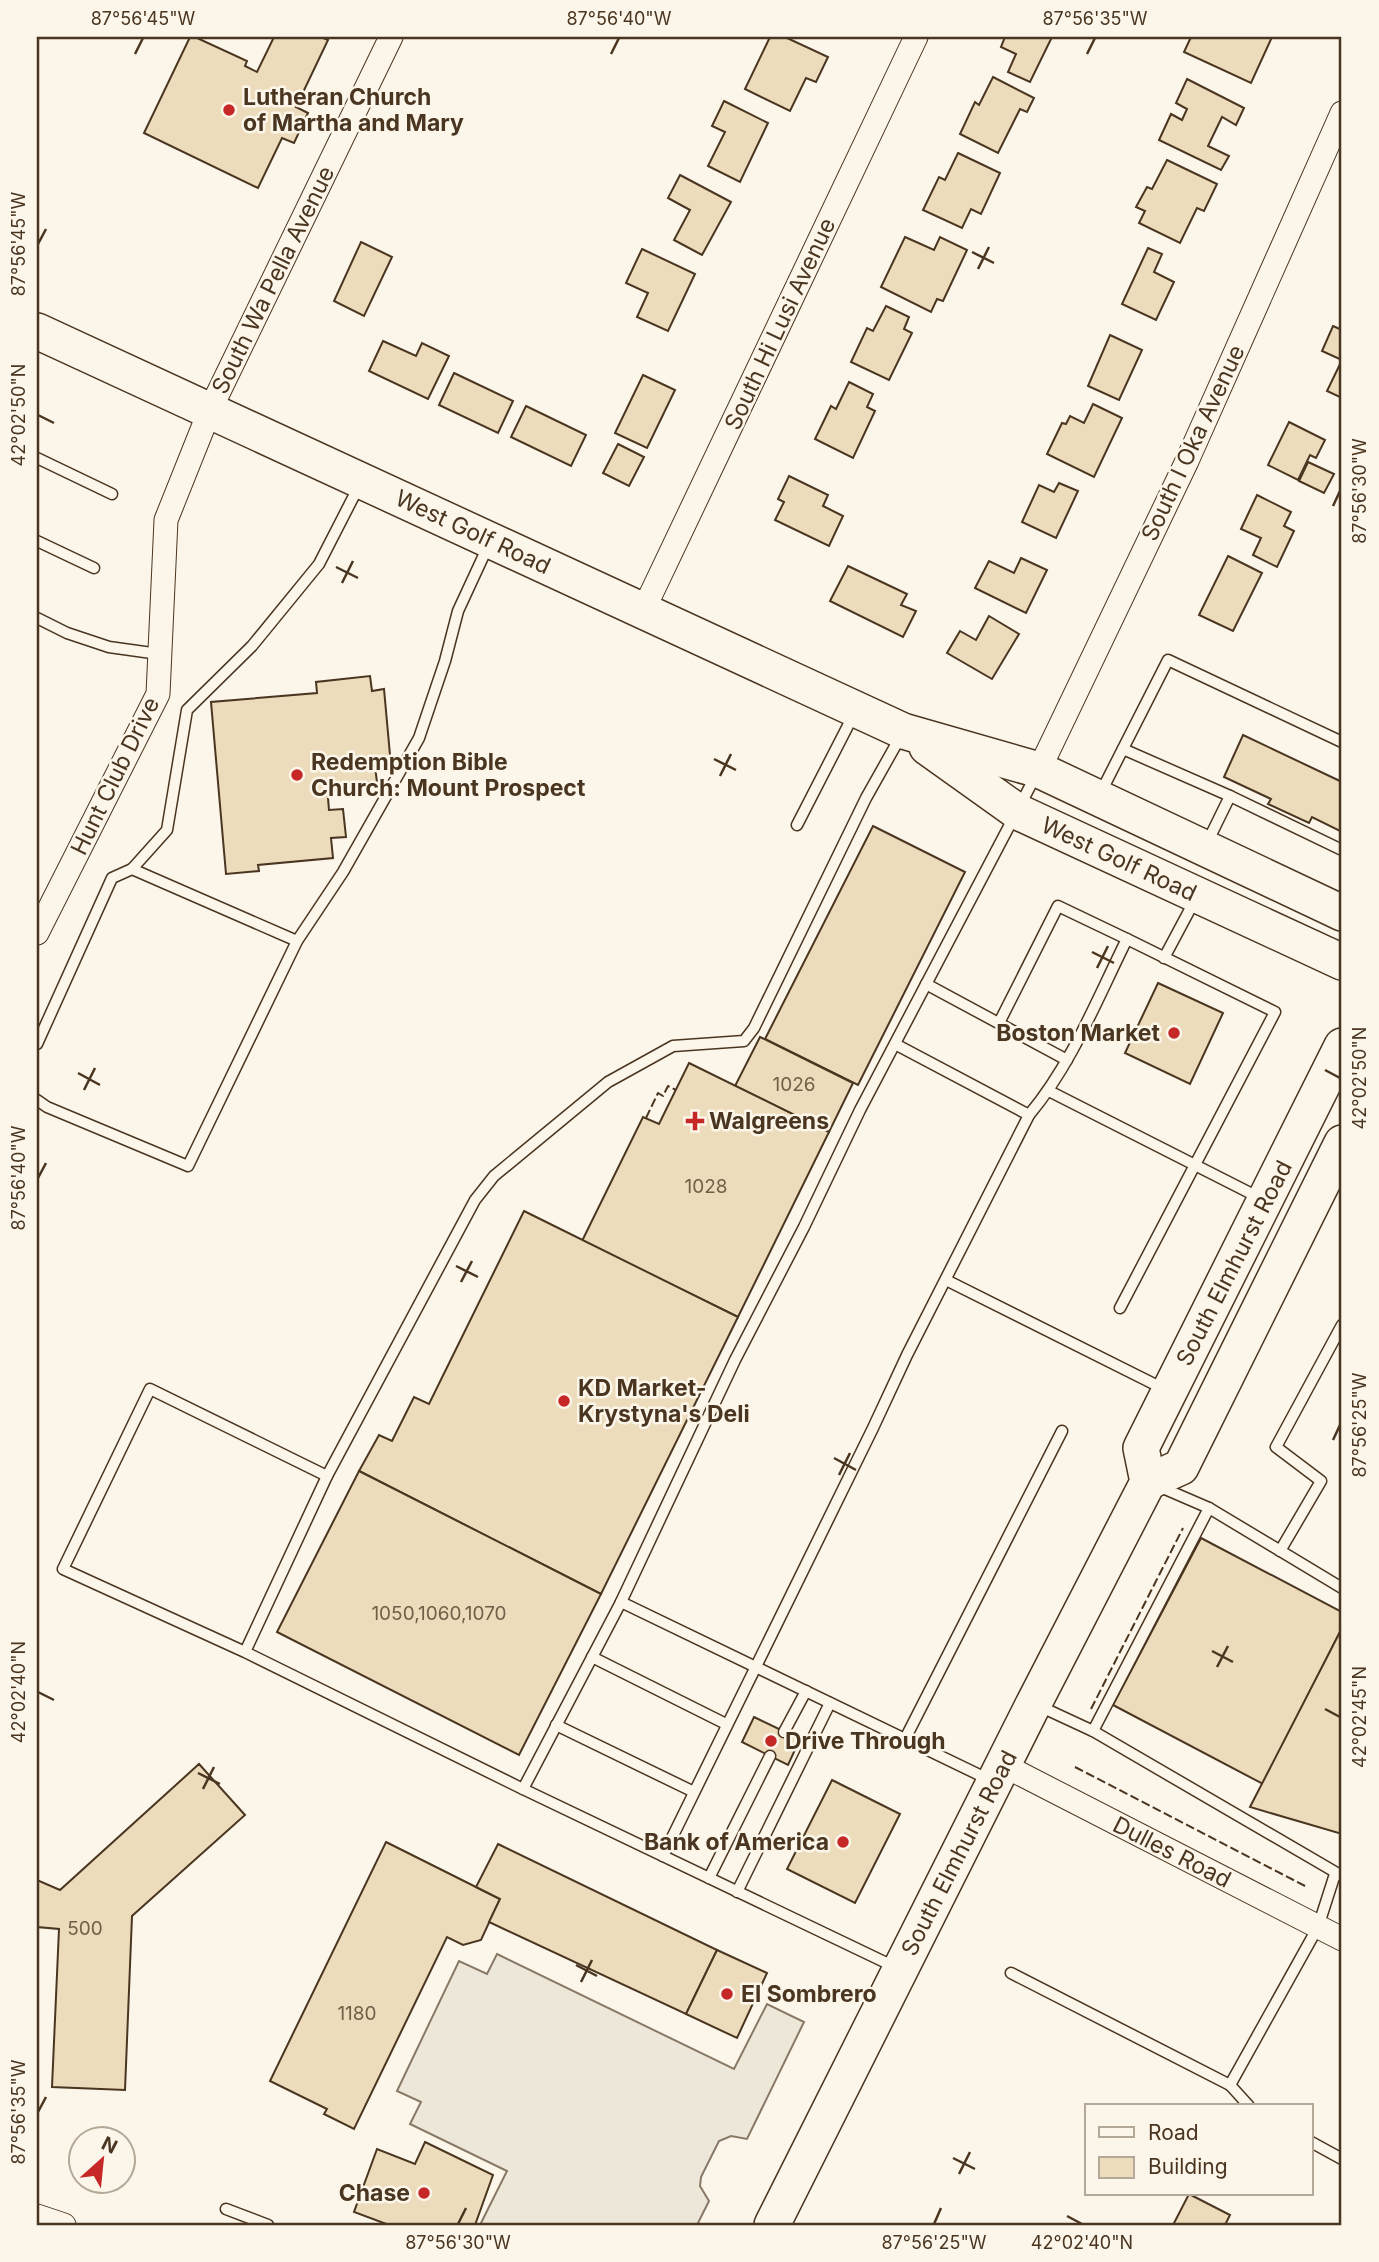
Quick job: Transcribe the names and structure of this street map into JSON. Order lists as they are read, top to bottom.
{
  "streets": {
    "main road": ["West Golf Road", "South Elmhurst Road"],
    "street": [
      "South Wa Pella Avenue",
      "South Hi Lusi Avenue",
      "South I Oka Avenue",
      "Hunt Club Drive",
      "Dulles Road"
    ]
  },
  "crossings": [
    ["South Wa Pella Avenue", "West Golf Road"],
    ["South Wa Pella Avenue", "Hunt Club Drive"],
    ["South Hi Lusi Avenue", "West Golf Road"],
    ["South I Oka Avenue", "West Golf Road"],
    ["West Golf Road", "Hunt Club Drive"],
    ["South Elmhurst Road", "Dulles Road"]
  ],
  "places": {
    "other": [
      "Lutheran Church of Martha and Mary",
      "Redemption Bible Church: Mount Prospect",
      "Boston Market",
      "KD Market- Krystyna's Deli",
      "Drive Through",
      "Bank of America",
      "El Sombrero",
      "Chase"
    ],
    "health": ["Walgreens"]
  },
  "house_numbers": [
    "1026",
    "1028",
    "1050,1060,1070",
    "500",
    "1180"
  ],
  "legend": ["Road", "Building"],
  "north": "top right",
  "coordinates": [
    "87°56'45\"W",
    "87°56'40\"W",
    "87°56'35\"W",
    "42°02'50\"N",
    "87°56'30\"W",
    "87°56'25\"W",
    "42°02'40\"N",
    "42°02'45\"N"
  ]
}
